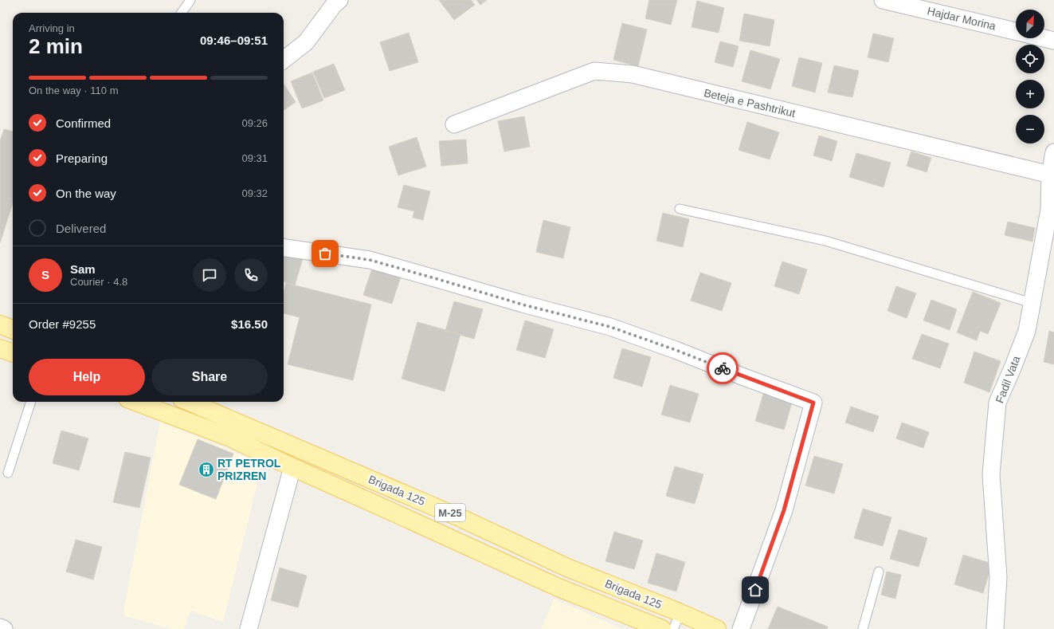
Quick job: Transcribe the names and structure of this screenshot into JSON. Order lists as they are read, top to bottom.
{
  "streets": {
    "main road": ["Brigada 125", "M-25"],
    "street": ["Hajdar Morina", "Beteja e Pashtrikut", "Fadil Vata"]
  },
  "crossings": [
    ["Beteja e Pashtrikut", "Fadil Vata"]
  ],
  "places": {
    "building": ["RT PETROL PRIZREN"]
  },
  "north": "top right",
  "page": {
    "map_buttons": ["+", "−"],
    "heading": ["2 min", "Arriving in", "09:46–09:51"],
    "panel": [
      "Sam",
      "Courier · 4.8",
      "Order #9255",
      "$16.50"
    ],
    "bar": "On the way · 110 m",
    "list": [
      ["Confirmed", "09:26"],
      ["Preparing", "09:31"],
      ["On the way", "09:32"],
      "Delivered"
    ],
    "round": "S",
    "buttons": ["Help", "Share"]
  }
}
